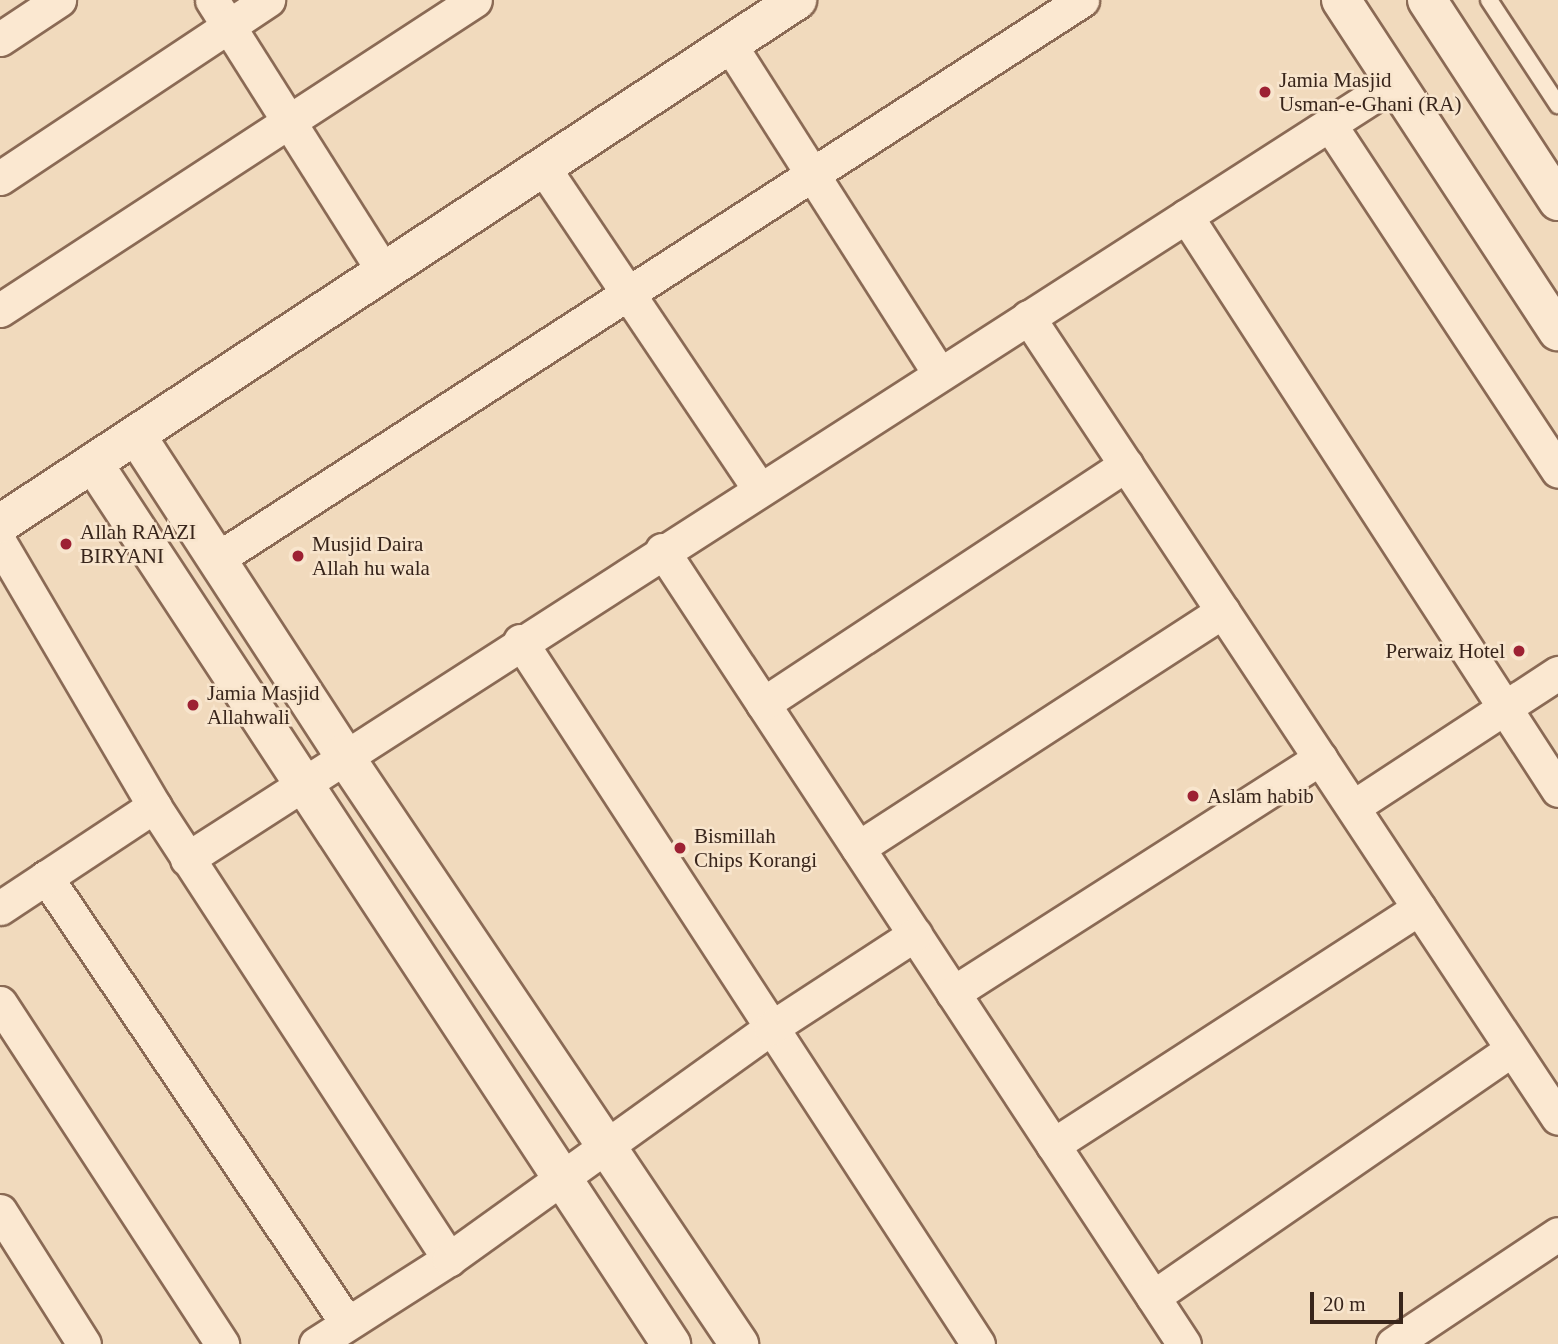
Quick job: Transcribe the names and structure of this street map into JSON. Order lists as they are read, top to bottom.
{
  "places": [
    "Jamia Masjid Usman-e-Ghani (RA)",
    "Allah RAAZI BIRYANI",
    "Musjid Daira Allah hu wala",
    "Perwaiz Hotel",
    "Jamia Masjid Allahwali",
    "Aslam habib",
    "Bismillah Chips Korangi"
  ],
  "scale_bar": "20 m"
}
